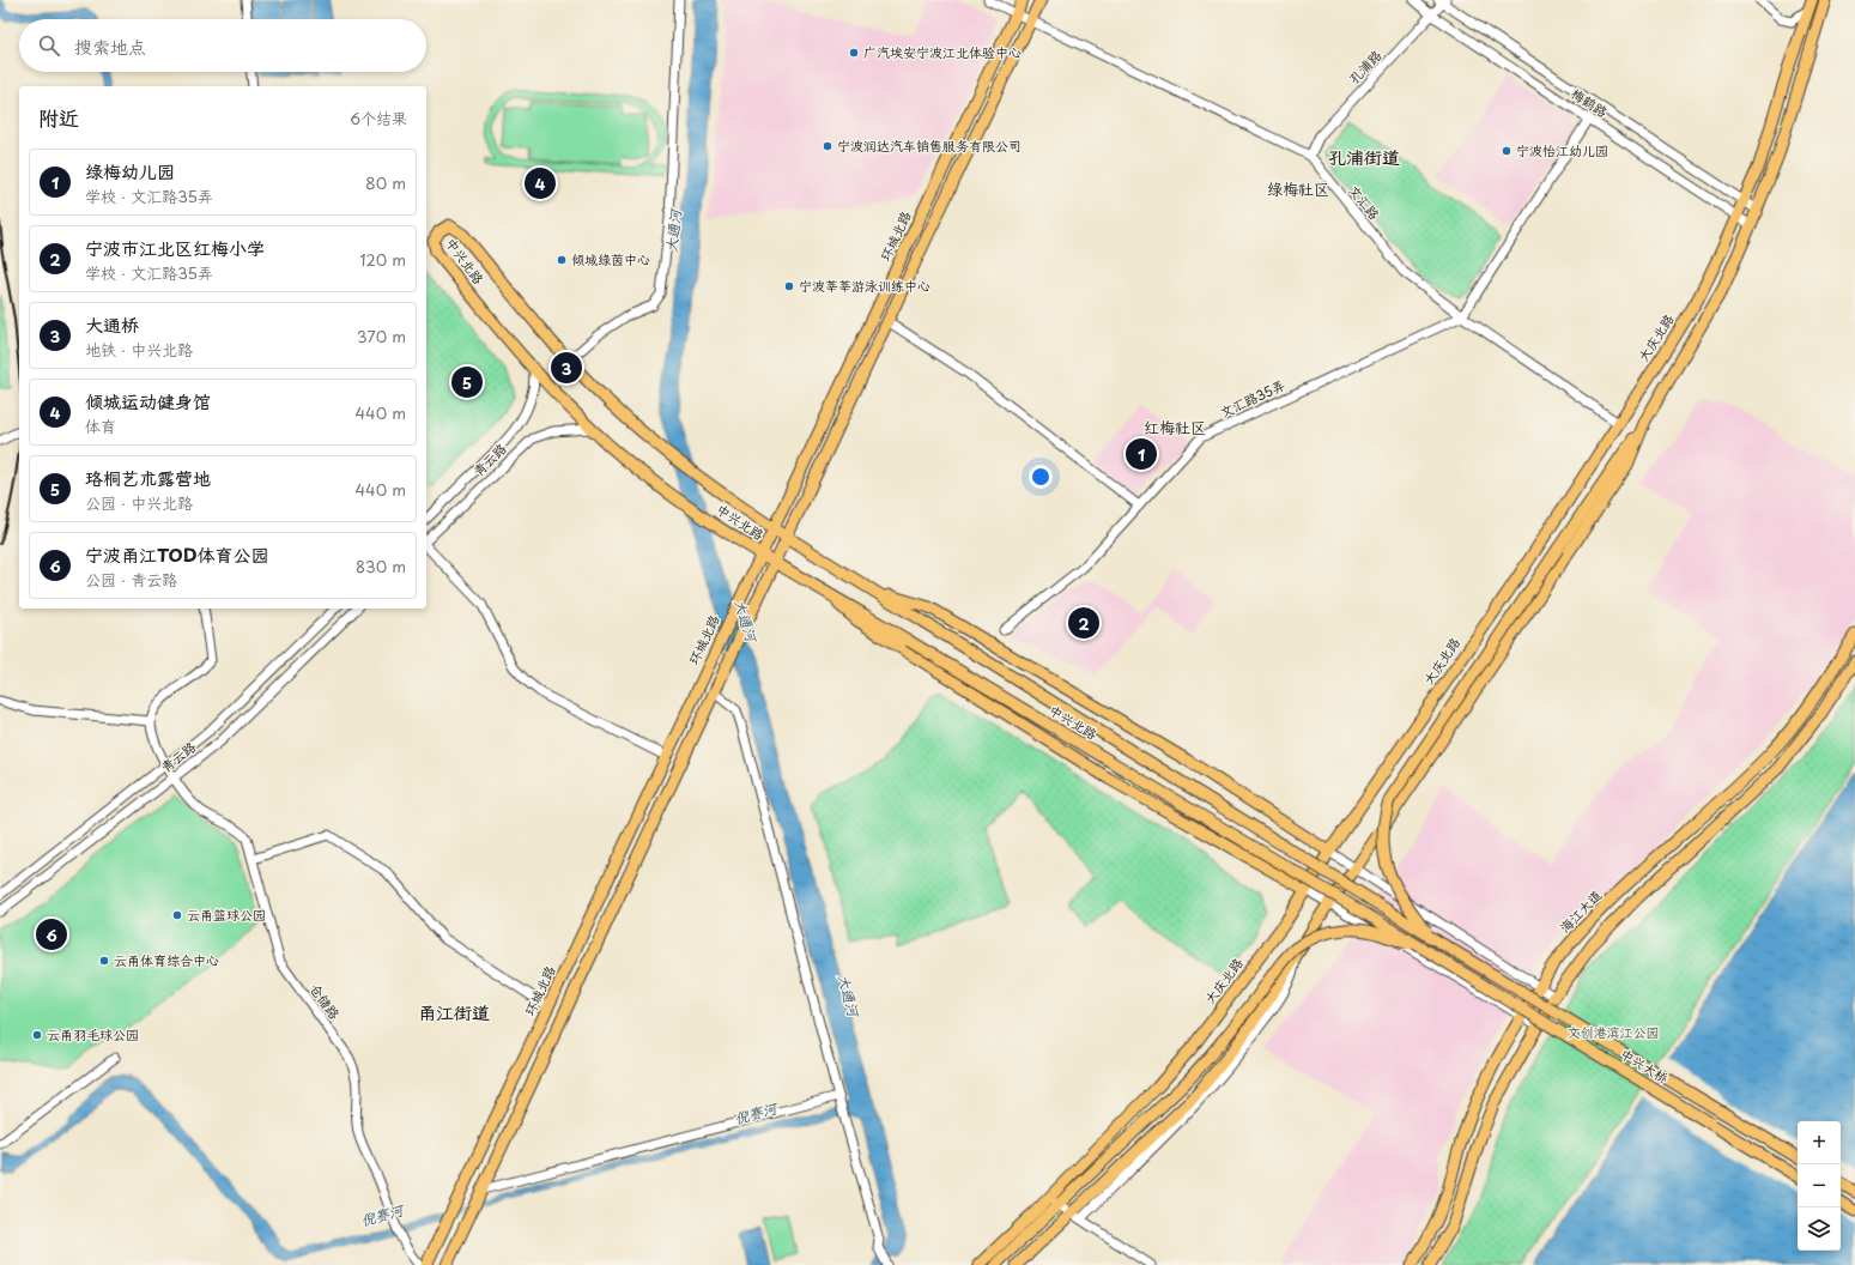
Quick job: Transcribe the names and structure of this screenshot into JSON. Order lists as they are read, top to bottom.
{
  "streets": {
    "main road": [
      "环城北路",
      "中兴北路",
      "大庆北路",
      "海江大道",
      "中兴大桥"
    ],
    "street": [
      "孔浦路",
      "梅鹤路",
      "文汇路",
      "文汇路35弄",
      "青云路",
      "仓储路"
    ]
  },
  "crossings": [
    ["孔浦路", "梅鹤路"],
    ["孔浦路", "文汇路"],
    ["梅鹤路", "大庆北路"],
    ["文汇路", "环城北路"],
    ["文汇路", "大庆北路"],
    ["文汇路", "文汇路35弄"],
    ["环城北路", "中兴北路"],
    ["中兴北路", "青云路"],
    ["中兴北路", "中兴大桥"],
    ["青云路", "仓储路"]
  ],
  "districts": [
    "孔浦街道",
    "绿梅社区",
    "红梅社区",
    "甬江街道"
  ],
  "water": ["大通河", "倪赛河"],
  "parks": ["文创港滨江公园"],
  "places": [
    "广汽埃安宁波江北体验中心",
    "宁波润达汽车销售服务有限公司",
    "宁波怡江幼儿园",
    "倾城绿茵中心",
    "宁波莘莘游泳训练中心",
    "云甬篮球公园",
    "云甬体育综合中心",
    "云甬羽毛球公园"
  ],
  "page": {
    "search": "搜索地点",
    "heading": ["附近", "6个结果"],
    "list": [
      {
        "mark": "1",
        "name": "绿梅幼儿园",
        "note": "学校 · 文汇路35弄",
        "value": "80 m"
      },
      {
        "mark": "2",
        "name": "宁波市江北区红梅小学",
        "note": "学校 · 文汇路35弄",
        "value": "120 m"
      },
      {
        "mark": "3",
        "name": "大通桥",
        "note": "地铁 · 中兴北路",
        "value": "370 m"
      },
      {
        "mark": "4",
        "name": "倾城运动健身馆",
        "note": "体育",
        "value": "440 m"
      },
      {
        "mark": "5",
        "name": "珞桐艺术露营地",
        "note": "公园 · 中兴北路",
        "value": "440 m"
      },
      {
        "mark": "6",
        "name": "宁波甬江TOD体育公园",
        "note": "公园 · 青云路",
        "value": "830 m"
      }
    ],
    "pins": [
      "4",
      "3",
      "5",
      "1",
      "2",
      "6"
    ],
    "map_buttons": ["+", "−"]
  }
}
